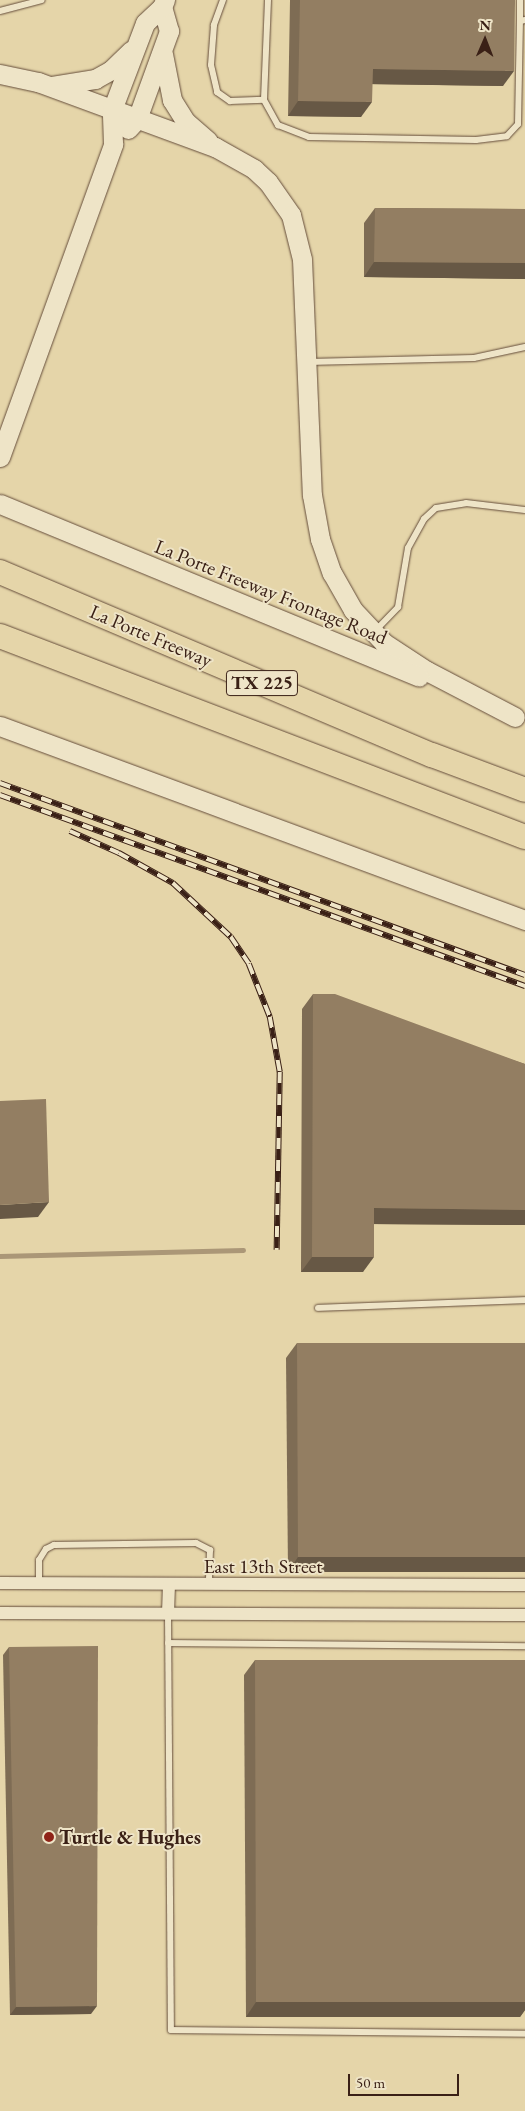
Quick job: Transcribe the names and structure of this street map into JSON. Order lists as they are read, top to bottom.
{
  "streets": {
    "highway": ["La Porte Freeway", "TX 225"],
    "main road": ["La Porte Freeway Frontage Road"],
    "street": ["East 13th Street"]
  },
  "places": ["Turtle & Hughes"],
  "scale_bar": "50 m",
  "north": "top"
}
